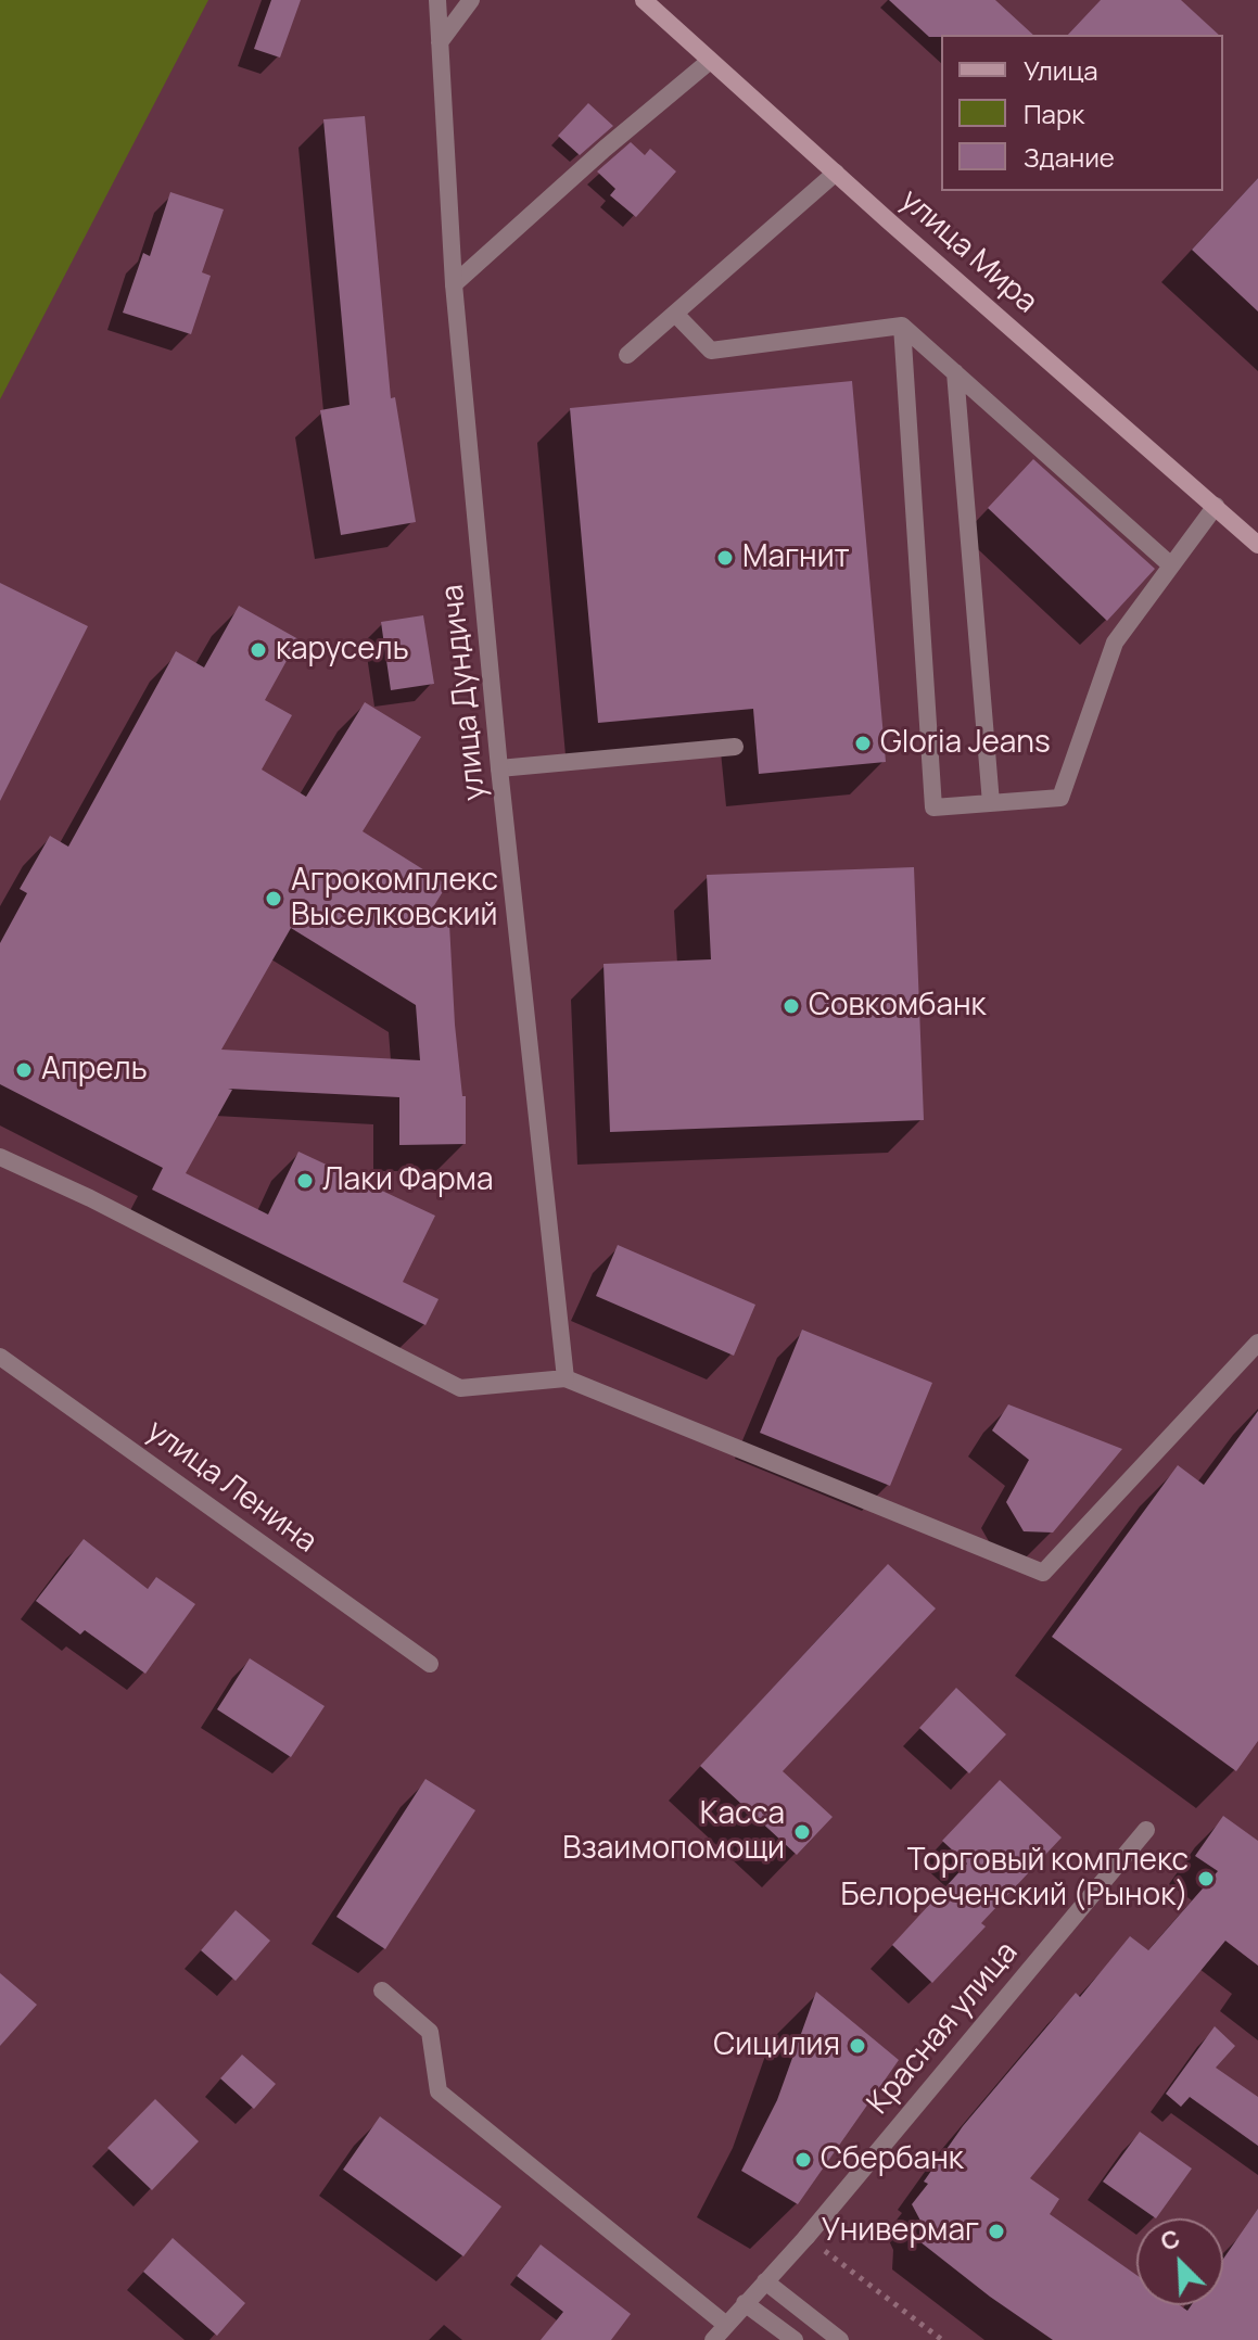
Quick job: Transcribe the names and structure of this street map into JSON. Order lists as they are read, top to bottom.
{
  "streets": {
    "main road": ["улица Мира"],
    "street": ["улица Дундича", "улица Ленина", "Красная улица"]
  },
  "places": [
    "Магнит",
    "карусель",
    "Gloria Jeans",
    "Агрокомплекс Выселковский",
    "Совкомбанк",
    "Апрель",
    "Лаки Фарма",
    "Касса Взаимопомощи",
    "Торговый комплекс Белореченский (Рынок)",
    "Сицилия",
    "Сбербанк",
    "Универмаг"
  ],
  "legend": ["Улица", "Парк", "Здание"],
  "north": "top left"
}
